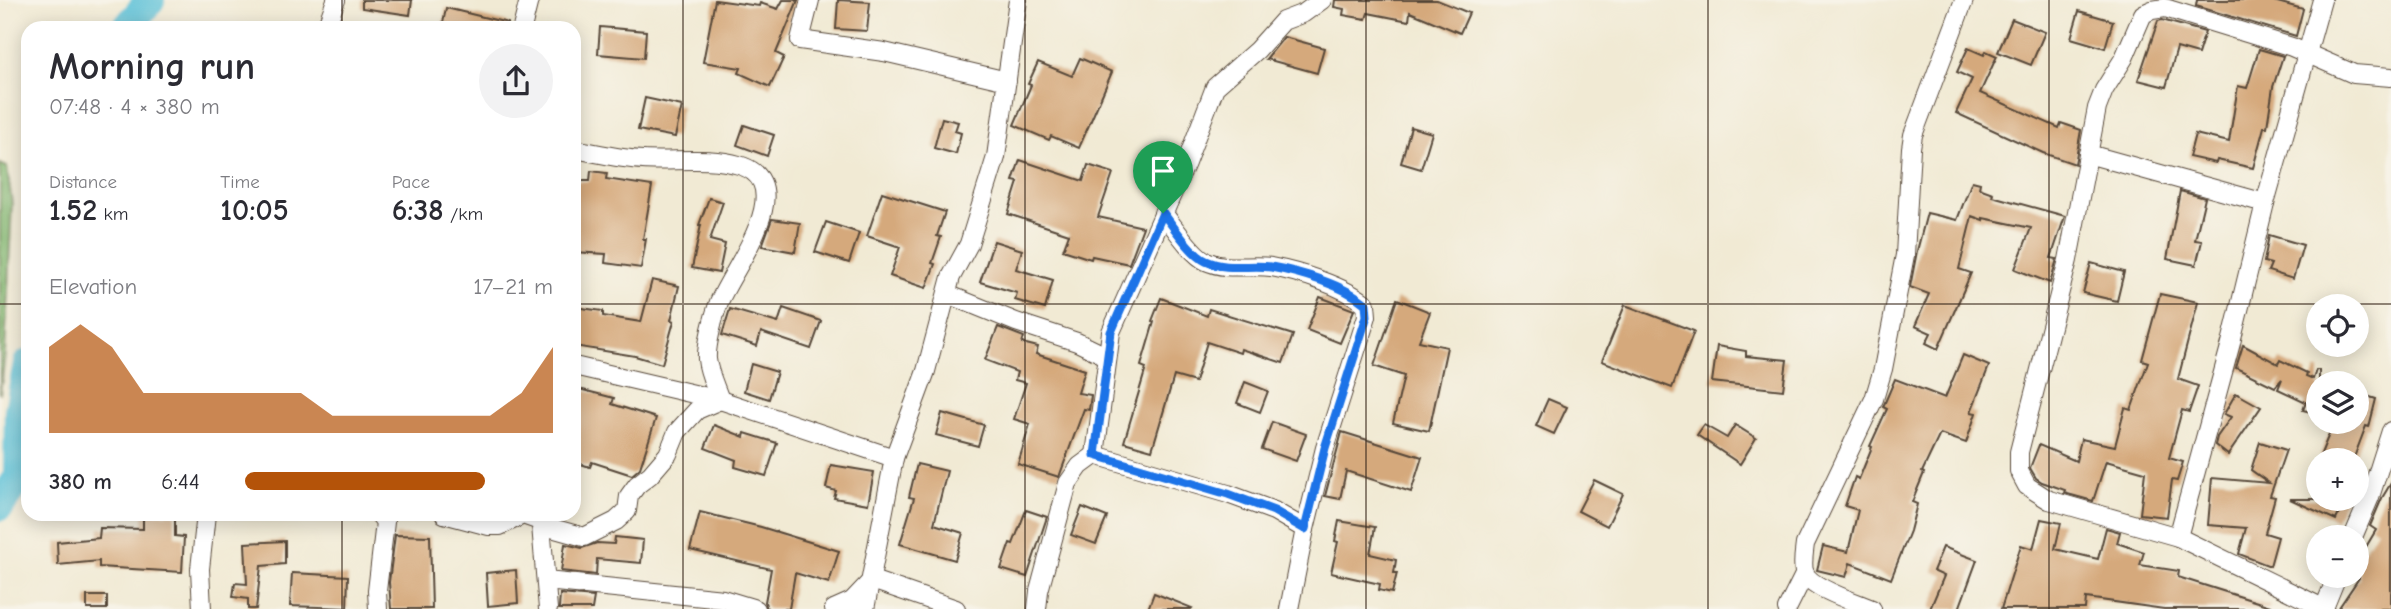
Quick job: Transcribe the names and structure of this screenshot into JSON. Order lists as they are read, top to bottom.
{
  "page": {
    "heading": ["Morning run", "07:48 · 4 × 380 m"],
    "stats": [
      ["Distance", "1.52 km"],
      ["Time", "10:05"],
      ["Pace", "6:38 /km"]
    ],
    "chart": ["Elevation", "17–21 m"],
    "map_buttons": ["+", "−"],
    "list": [
      {
        "name": "380 m",
        "note": "6:44"
      }
    ]
  }
}
